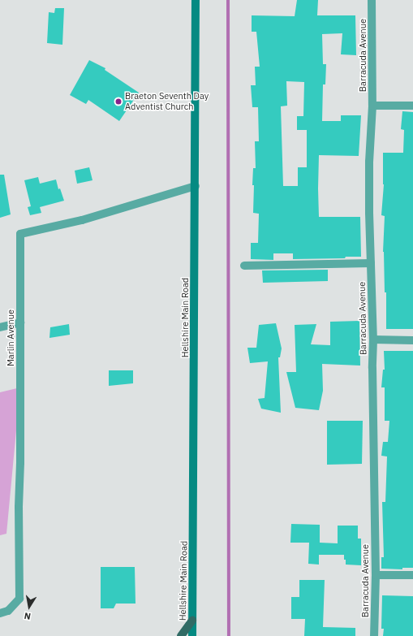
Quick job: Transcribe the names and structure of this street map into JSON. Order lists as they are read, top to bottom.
{
  "streets": {
    "main road": ["Hellshire Main Road"],
    "street": ["Barracuda Avenue", "Marlin Avenue"]
  },
  "crossings": [
    ["Hellshire Main Road", "Marlin Avenue"]
  ],
  "places": ["Braeton Seventh Day Adventist Church"],
  "north": "bottom"
}
